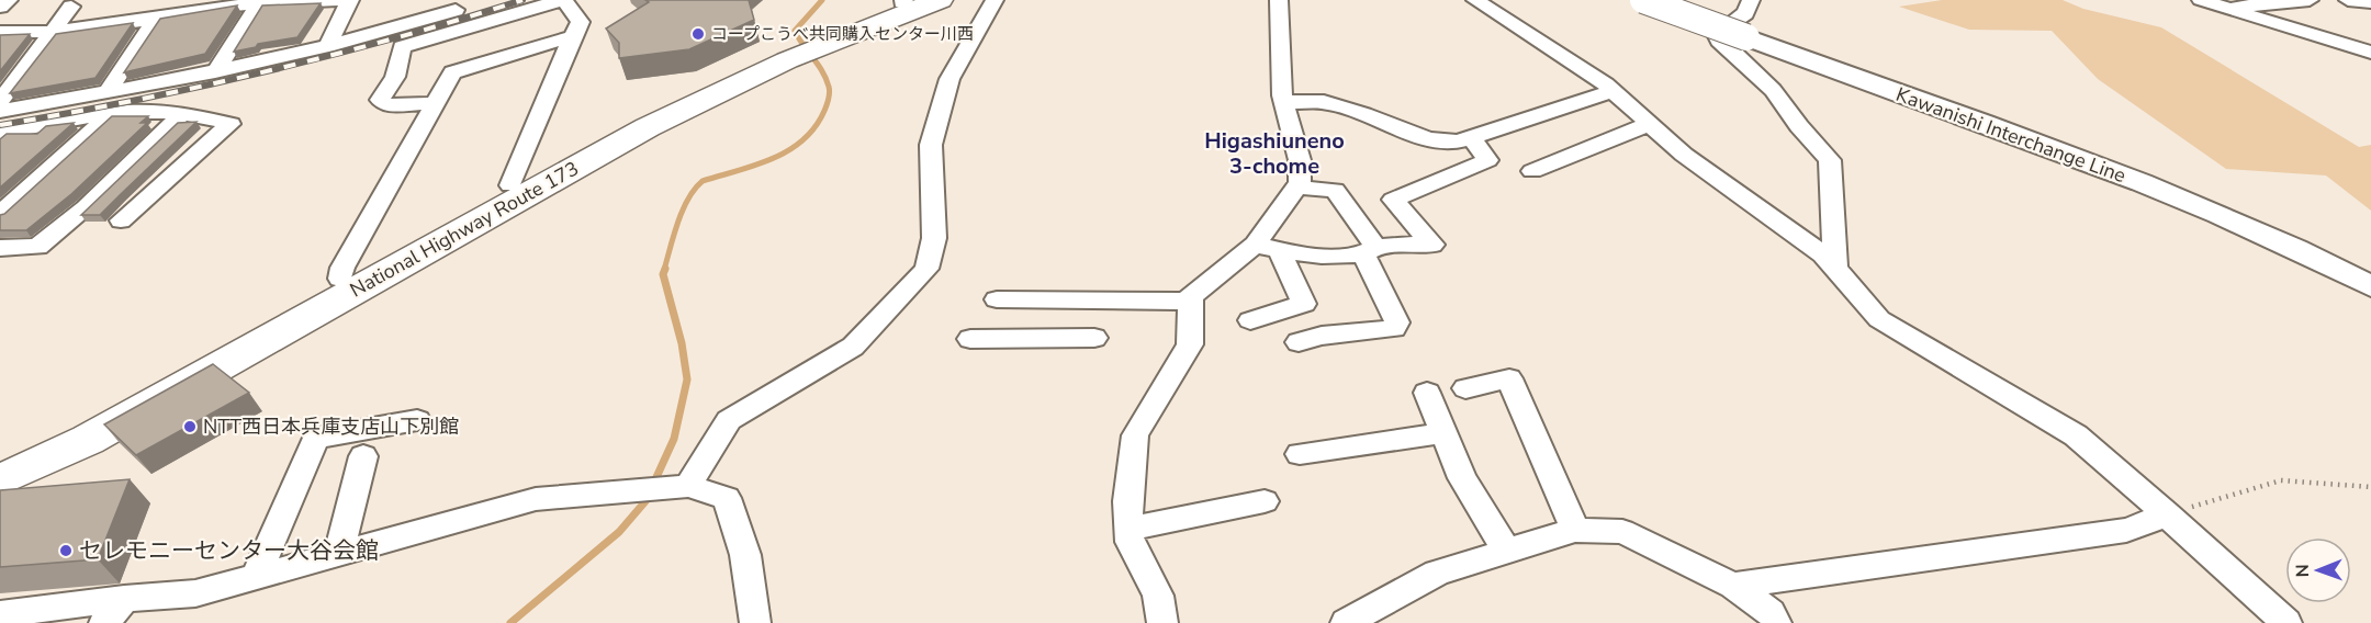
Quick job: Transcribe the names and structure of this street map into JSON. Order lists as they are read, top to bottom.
{
  "streets": {
    "highway": ["National Highway Route 173"],
    "main road": ["Kawanishi Interchange Line"]
  },
  "districts": ["Higashiuneno 3-chome"],
  "places": ["コープこうべ共同購入センター川西", "NTT西日本兵庫支店山下別館", "セレモニーセンター大谷会館"],
  "north": "left"
}
